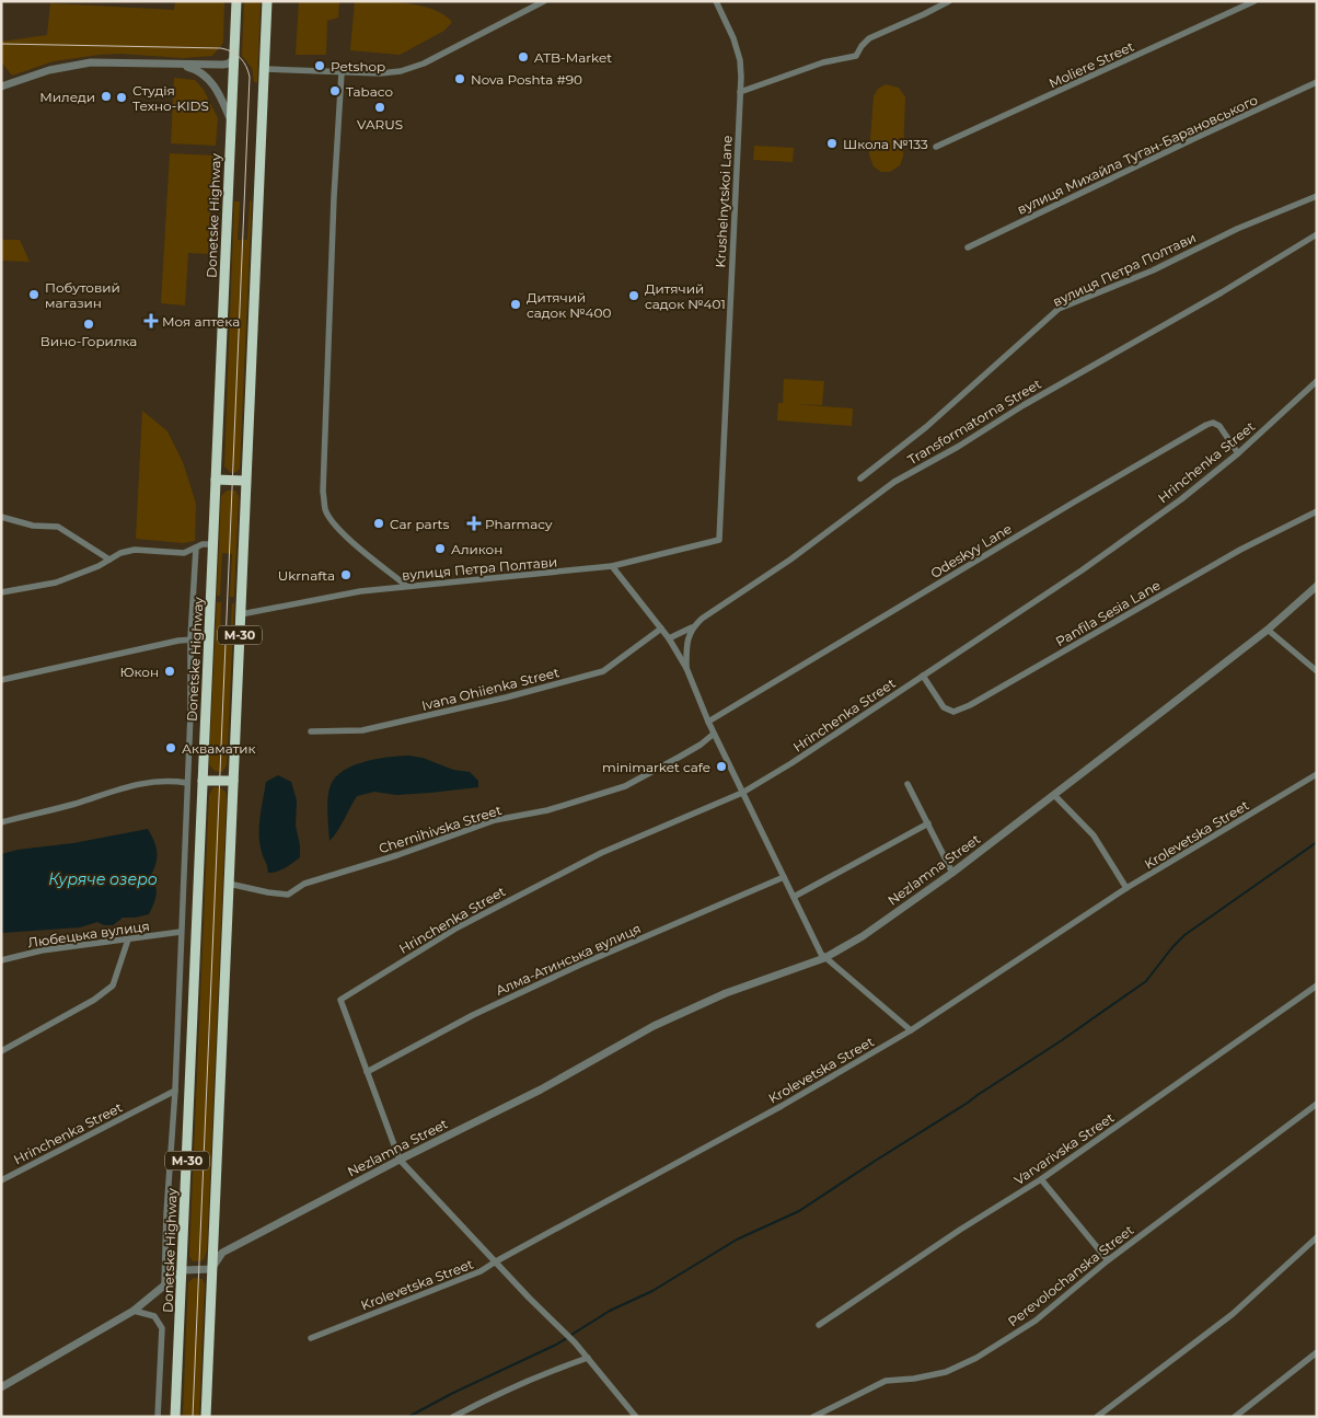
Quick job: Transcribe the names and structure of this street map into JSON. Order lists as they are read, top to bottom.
{
  "streets": {
    "highway": ["Donetske Highway", "М-30"],
    "street": [
      "Moliere Street",
      "вулиця Михайла Туган-Барановського",
      "Krushelnytskoi Lane",
      "вулиця Петра Полтави",
      "Transformatorna Street",
      "Hrinchenka Street",
      "Odeskyy Lane",
      "Panfila Sesia Lane",
      "Ivana Ohiienka Street",
      "Chernihivska Street",
      "Krolevetska Street",
      "Nezlamna Street",
      "Любецька вулиця",
      "Алма-Атинська вулиця",
      "Varvarivska Street",
      "Perevolochanska Street"
    ]
  },
  "crossings": [
    ["Krushelnytskoi Lane", "вулиця Петра Полтави"],
    ["Donetske Highway", "Hrinchenka Street"],
    ["Donetske Highway", "Любецька вулиця"],
    ["вулиця Петра Полтави", "М-30"],
    ["Hrinchenka Street", "Odeskyy Lane"],
    ["Hrinchenka Street", "Panfila Sesia Lane"],
    ["Hrinchenka Street", "Алма-Атинська вулиця"],
    ["М-30", "Chernihivska Street"],
    ["М-30", "Nezlamna Street"]
  ],
  "water": ["Куряче озеро"],
  "places": {
    "other": [
      "ATB-Market",
      "Petshop",
      "Nova Poshta #90",
      "Tabaco",
      "Миледи",
      "Студія Техно-KIDS",
      "VARUS",
      "Школа №133",
      "Побутовий магазин",
      "Дитячий садок №401",
      "Дитячий садок №400",
      "Вино-Горилка",
      "Car parts",
      "Аликон",
      "Ukrnafta",
      "Юкон",
      "Акваматик",
      "minimarket cafe"
    ],
    "health": ["Моя аптека", "Pharmacy"]
  }
}
